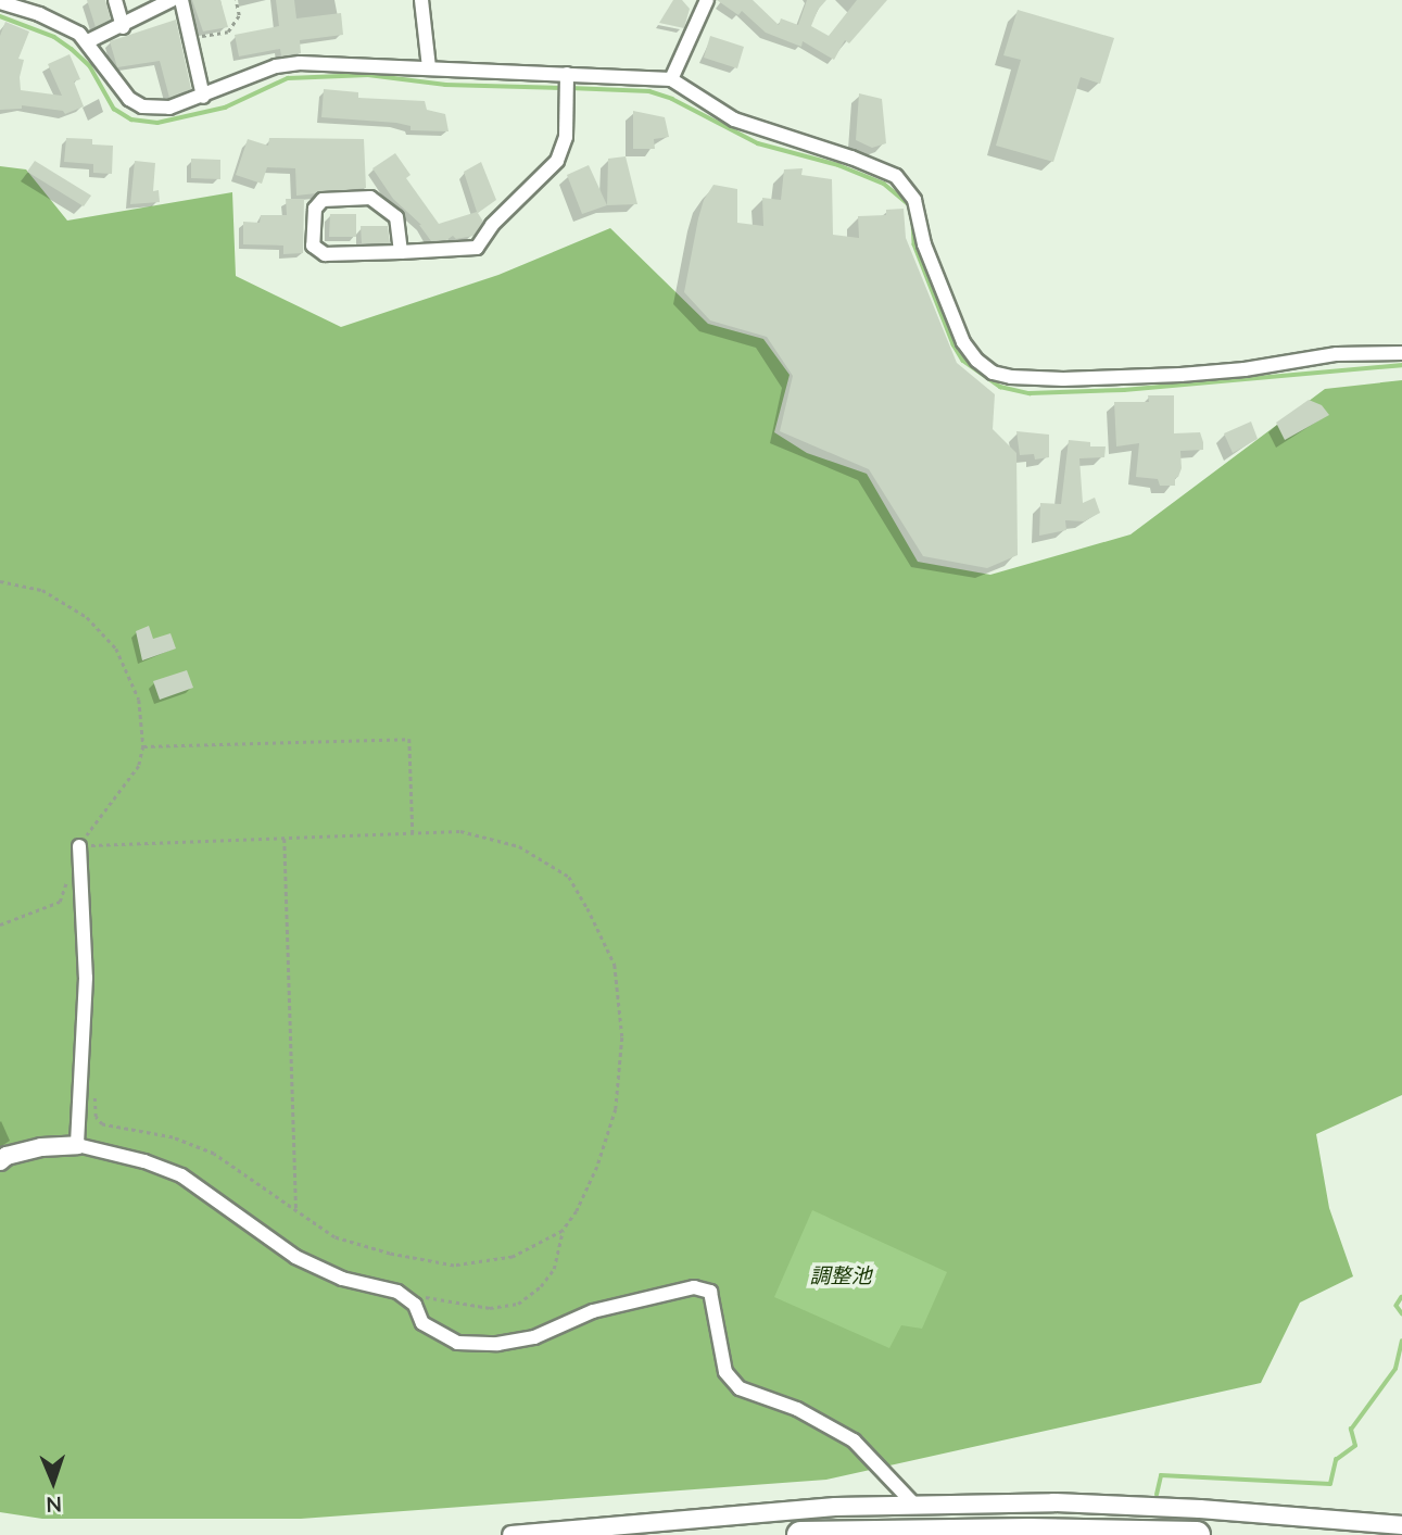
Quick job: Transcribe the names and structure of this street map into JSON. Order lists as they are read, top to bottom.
{
  "water": ["調整池"],
  "north": "bottom"
}
